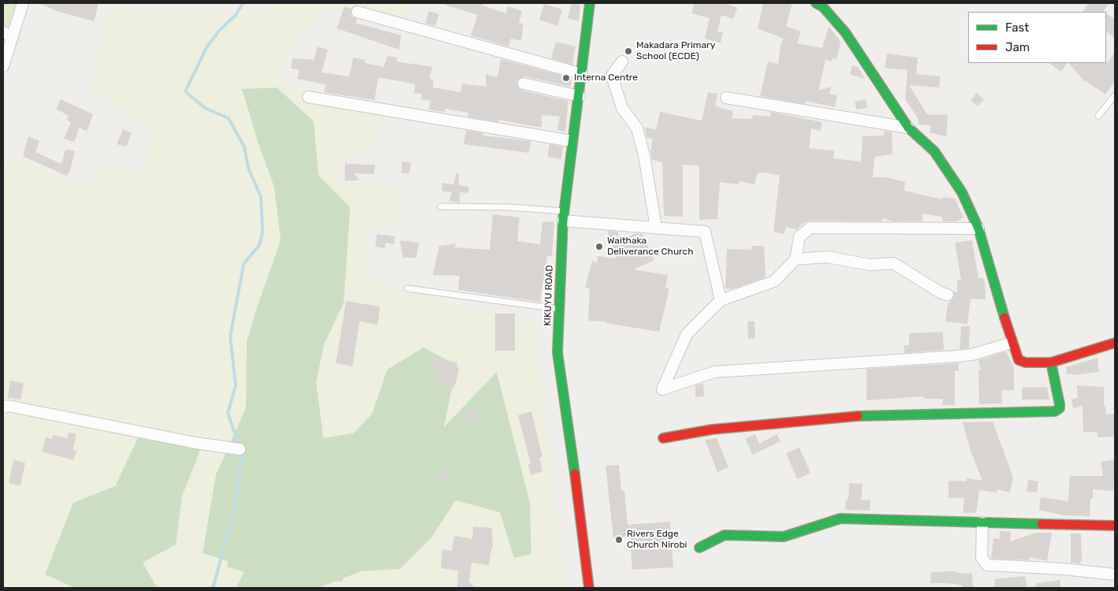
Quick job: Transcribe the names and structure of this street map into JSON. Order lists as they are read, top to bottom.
{
  "streets": {
    "street": ["KIKUYU ROAD"]
  },
  "places": [
    "Makadara Primary School (ECDE)",
    "Interna Centre",
    "Waithaka Deliverance Church",
    "Rivers Edge Church Nirobi"
  ],
  "legend": ["Fast", "Jam"]
}
